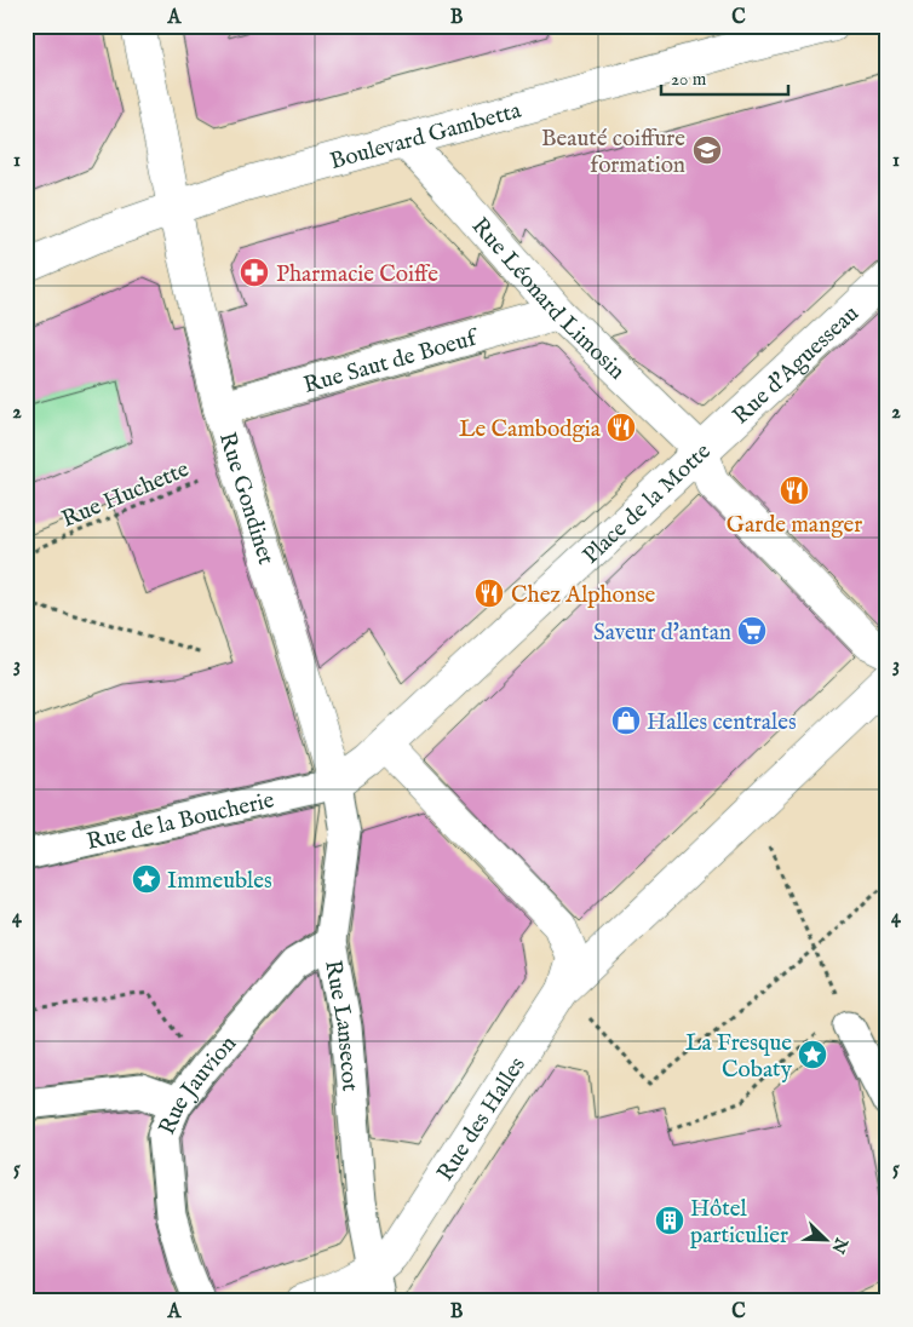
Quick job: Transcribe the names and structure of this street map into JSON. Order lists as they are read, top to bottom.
{
  "streets": {
    "street": [
      "Boulevard Gambetta",
      "Rue Léonard Limosin",
      "Rue Saut de Boeuf",
      "Rue d'Aguesseau",
      "Rue Gondinet",
      "Place de la Motte",
      "Rue de la Boucherie",
      "Rue Lansecot",
      "Rue Jauvion",
      "Rue des Halles"
    ],
    "path": ["Rue Huchette"]
  },
  "crossings": [
    ["Boulevard Gambetta", "Rue Léonard Limosin"],
    ["Boulevard Gambetta", "Rue Gondinet"],
    ["Rue Léonard Limosin", "Rue Saut de Boeuf"],
    ["Rue Léonard Limosin", "Rue d'Aguesseau"],
    ["Rue Léonard Limosin", "Place de la Motte"],
    ["Rue Saut de Boeuf", "Rue Gondinet"],
    ["Rue d'Aguesseau", "Place de la Motte"],
    ["Rue Huchette", "Rue Gondinet"],
    ["Rue Gondinet", "Place de la Motte"],
    ["Rue Gondinet", "Rue de la Boucherie"],
    ["Rue Gondinet", "Rue Lansecot"],
    ["Place de la Motte", "Rue de la Boucherie"],
    ["Place de la Motte", "Rue Lansecot"],
    ["Place de la Motte", "Rue des Halles"],
    ["Rue de la Boucherie", "Rue Lansecot"],
    ["Rue Lansecot", "Rue Jauvion"],
    ["Rue Lansecot", "Rue des Halles"]
  ],
  "places": {
    "school or university": ["Beauté coiffure formation"],
    "pharmacy": ["Pharmacie Coiffe"],
    "restaurant": ["Le Cambodgia", "Garde manger", "Chez Alphonse"],
    "supermarket": ["Saveur d'antan"],
    "shop": ["Halles centrales"],
    "place": ["Immeubles", "La Fresque Cobaty"],
    "building": ["Hôtel particulier"]
  },
  "scale_bar": "20 m",
  "north": "bottom right",
  "grid": {
    "columns": ["A", "B", "C"],
    "rows": [
      "1",
      "2",
      "3",
      "4",
      "5"
    ]
  }
}
